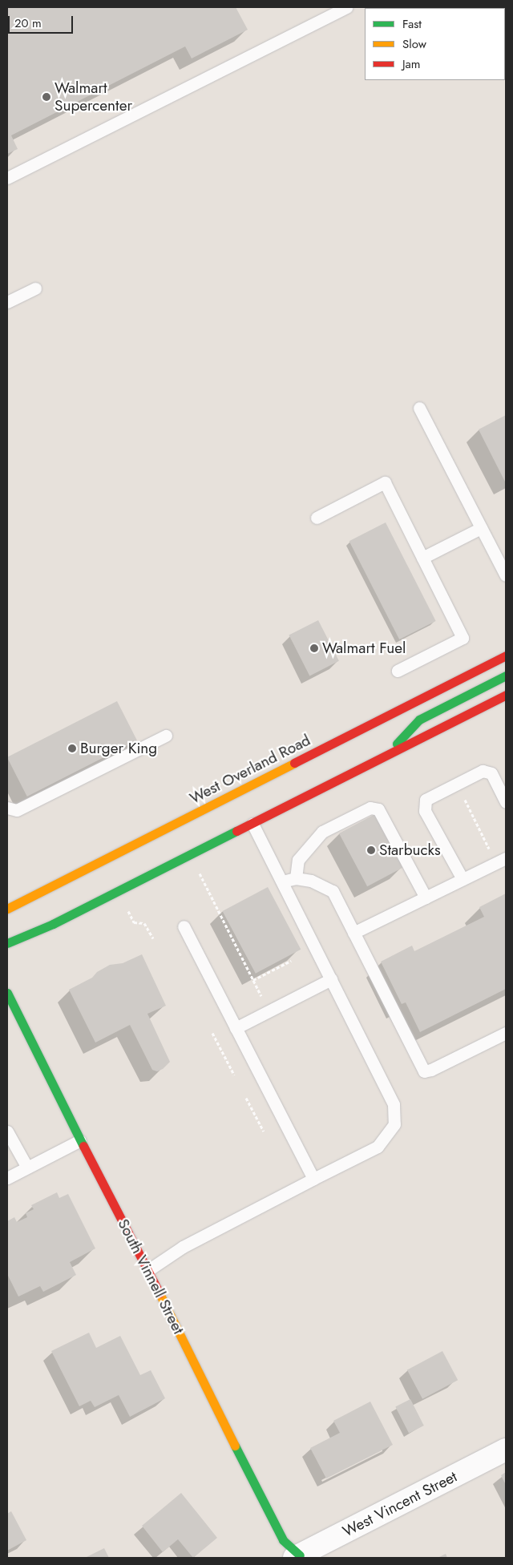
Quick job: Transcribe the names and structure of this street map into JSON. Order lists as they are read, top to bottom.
{
  "streets": {
    "main road": ["West Overland Road", "South Vinnell Street"],
    "street": ["West Vincent Street"]
  },
  "crossings": [
    ["South Vinnell Street", "West Vincent Street"]
  ],
  "places": [
    "Walmart Supercenter",
    "Walmart Fuel",
    "Burger King",
    "Starbucks"
  ],
  "legend": ["Fast", "Slow", "Jam"],
  "scale_bar": "20 m"
}
